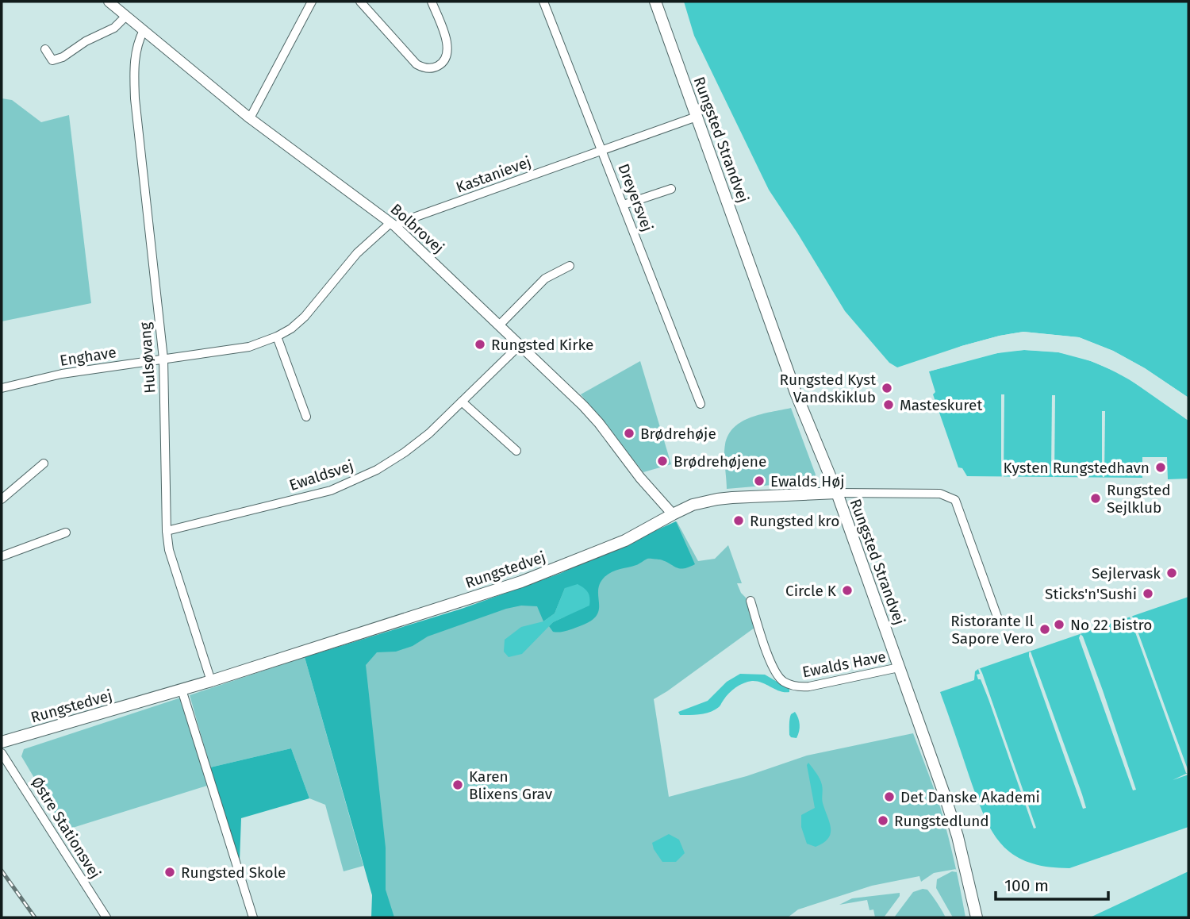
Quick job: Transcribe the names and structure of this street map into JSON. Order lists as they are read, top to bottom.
{
  "streets": {
    "main road": ["Rungsted Strandvej", "Rungstedvej"],
    "street": [
      "Kastanievej",
      "Dreyersvej",
      "Bolbrovej",
      "Enghave",
      "Hulsøvang",
      "Ewaldsvej",
      "Ewalds Have",
      "Østre Stationsvej"
    ]
  },
  "crossings": [
    ["Rungsted Strandvej", "Kastanievej"],
    ["Rungsted Strandvej", "Rungstedvej"],
    ["Rungsted Strandvej", "Ewalds Have"],
    ["Kastanievej", "Dreyersvej"],
    ["Kastanievej", "Bolbrovej"],
    ["Kastanievej", "Enghave"],
    ["Bolbrovej", "Enghave"],
    ["Bolbrovej", "Hulsøvang"],
    ["Bolbrovej", "Ewaldsvej"],
    ["Bolbrovej", "Rungstedvej"],
    ["Enghave", "Hulsøvang"],
    ["Hulsøvang", "Ewaldsvej"],
    ["Hulsøvang", "Rungstedvej"]
  ],
  "places": [
    "Rungsted Kirke",
    "Rungsted Kyst Vandskiklub",
    "Masteskuret",
    "Brødrehøje",
    "Brødrehøjene",
    "Kysten Rungstedhavn",
    "Ewalds Høj",
    "Rungsted Sejlklub",
    "Rungsted kro",
    "Sejlervask",
    "Circle K",
    "Sticks'n'Sushi",
    "No 22 Bistro",
    "Ristorante Il Sapore Vero",
    "Karen Blixens Grav",
    "Det Danske Akademi",
    "Rungstedlund",
    "Rungsted Skole"
  ],
  "scale_bar": "100 m"
}
